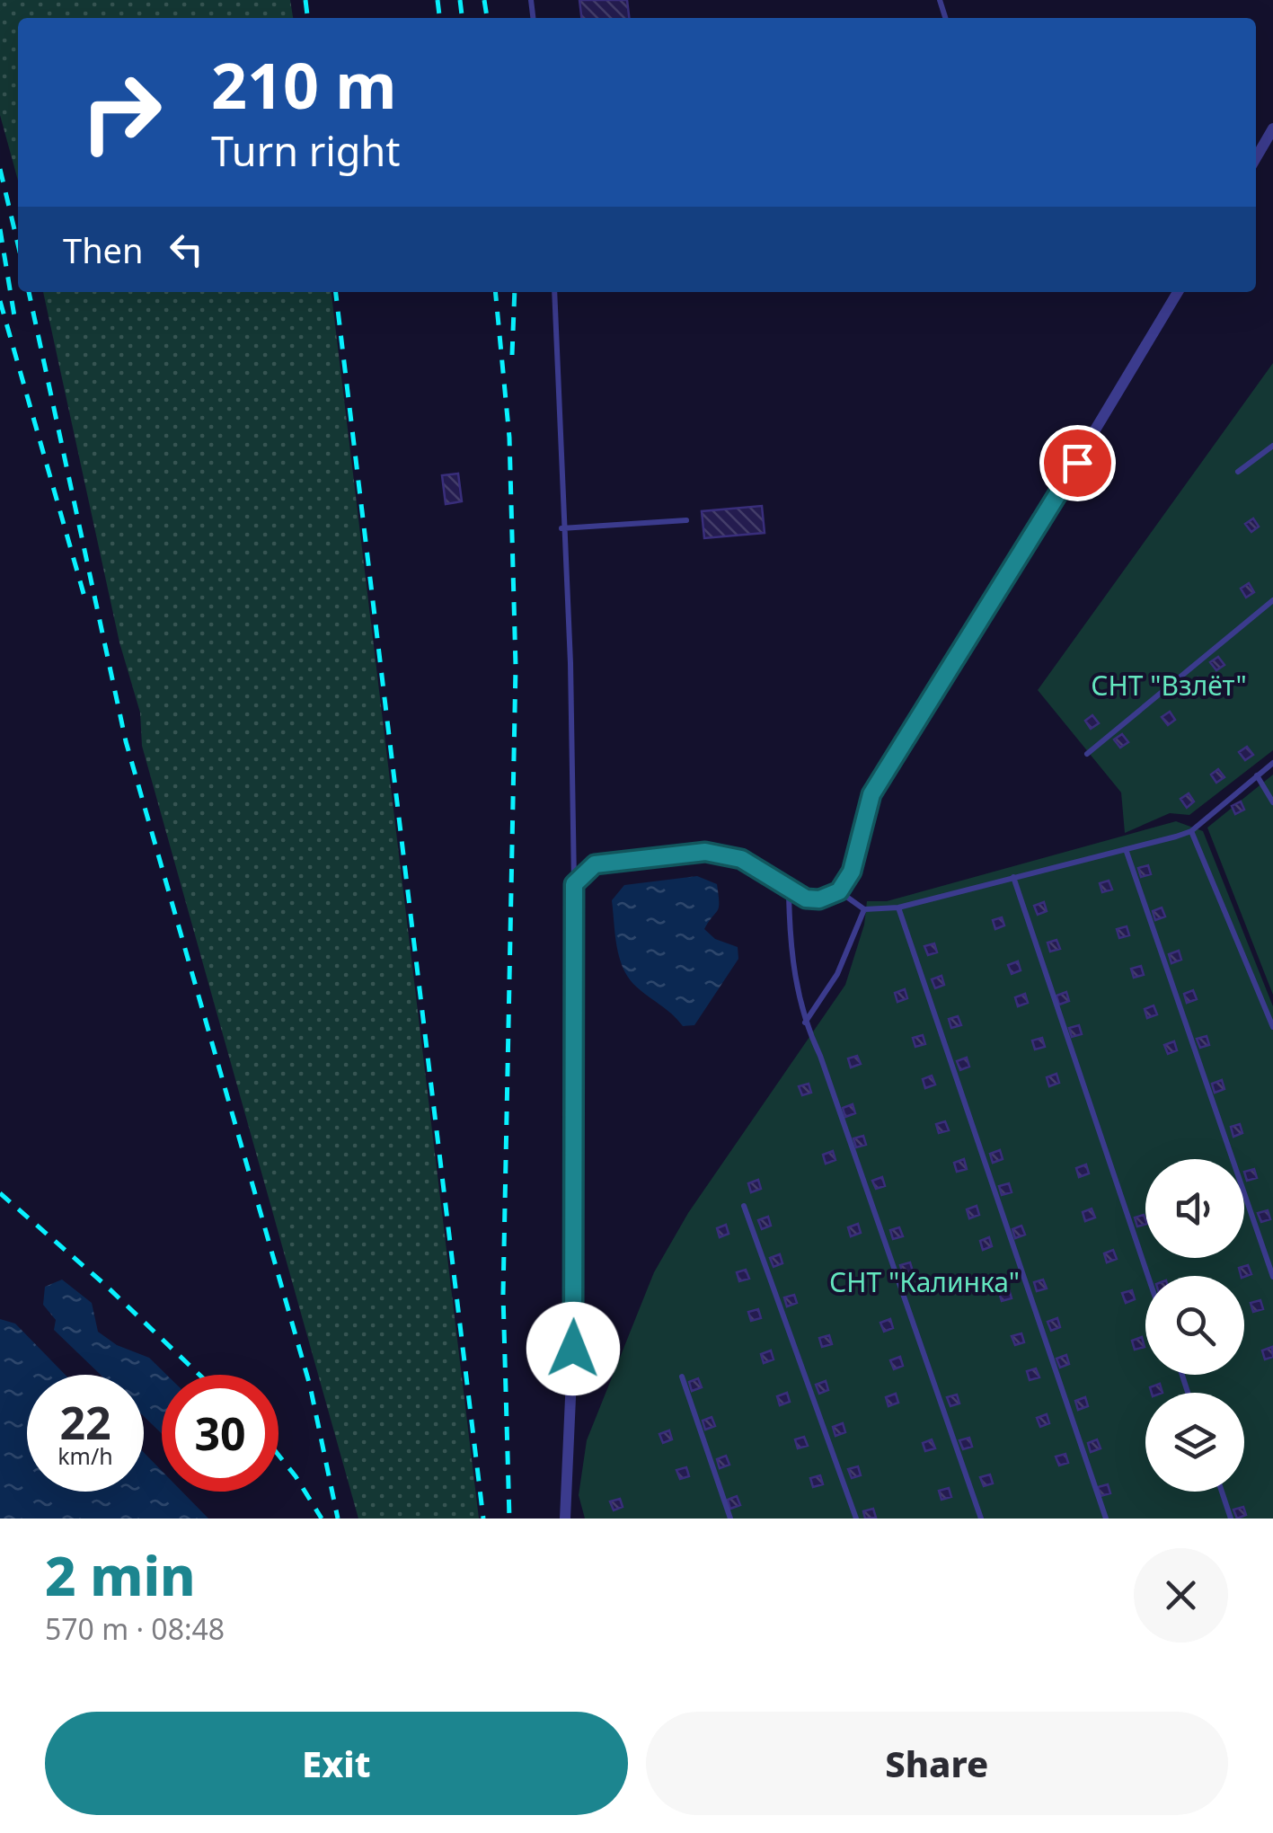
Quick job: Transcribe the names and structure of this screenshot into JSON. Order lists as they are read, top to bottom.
{
  "parks": ["СНТ \"Взлёт\"", "СНТ \"Калинка\""],
  "page": {
    "turn": ["210 m", "Turn right"],
    "then": "Then",
    "speed": "22 km/h",
    "limit": "30",
    "heading": ["2 min", "570 m · 08:48"],
    "buttons": ["Exit", "Share"]
  }
}
